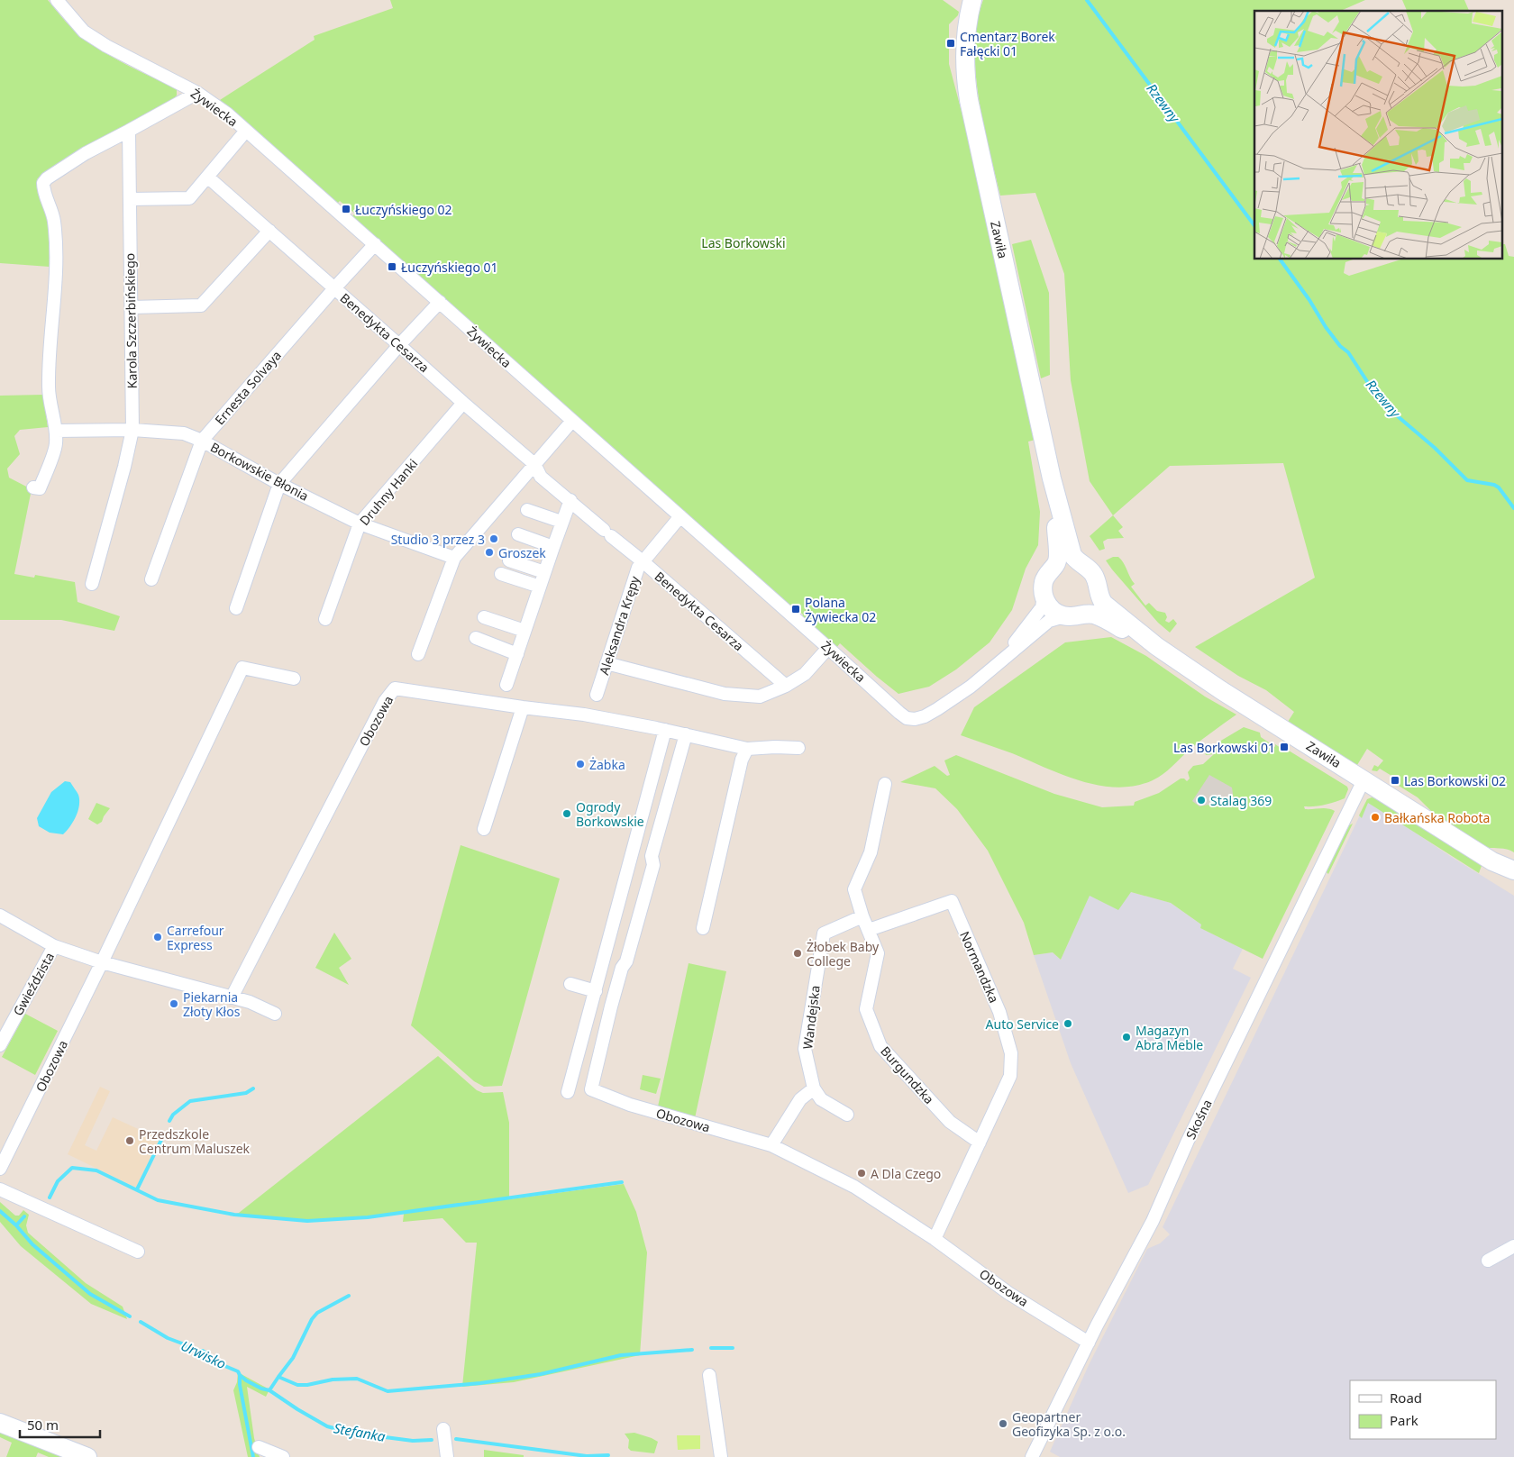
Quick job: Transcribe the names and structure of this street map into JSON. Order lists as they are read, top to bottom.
{
  "streets": {
    "street": [
      "Żywiecka",
      "Zawiła",
      "Karola Szczerbińskiego",
      "Benedykta Cesarza",
      "Ernesta Solvaya",
      "Borkowskie Błonia",
      "Druhny Hanki",
      "Aleksandra Krępy",
      "Obozowa",
      "Normandzka",
      "Gwieździsta",
      "Wandejska",
      "Burgundzka",
      "Skośna"
    ]
  },
  "crossings": [
    ["Żywiecka", "Ernesta Solvaya"],
    ["Żywiecka", "Aleksandra Krępy"],
    ["Zawiła", "Skośna"],
    ["Karola Szczerbińskiego", "Borkowskie Błonia"],
    ["Benedykta Cesarza", "Ernesta Solvaya"],
    ["Benedykta Cesarza", "Druhny Hanki"],
    ["Benedykta Cesarza", "Aleksandra Krępy"],
    ["Ernesta Solvaya", "Borkowskie Błonia"],
    ["Borkowskie Błonia", "Druhny Hanki"],
    ["Obozowa", "Normandzka"],
    ["Obozowa", "Skośna"],
    ["Normandzka", "Burgundzka"],
    ["Wandejska", "Burgundzka"]
  ],
  "water": ["Rzewny", "Urwisko", "Stefanka"],
  "parks": ["Las Borkowski"],
  "places": {
    "transit": [
      "Cmentarz Borek Fałęcki 01",
      "Łuczyńskiego 02",
      "Łuczyńskiego 01",
      "Polana Żywiecka 02",
      "Las Borkowski 01",
      "Las Borkowski 02"
    ],
    "other": [
      "Studio 3 przez 3",
      "Groszek",
      "Żabka",
      "Stalag 369",
      "Ogrody Borkowskie",
      "Bałkańska Robota",
      "Carrefour Express",
      "Żłobek Baby College",
      "Piekarnia Złoty Kłos",
      "Auto Service",
      "Magazyn Abra Meble",
      "Przedszkole Centrum Maluszek",
      "A Dla Czego",
      "Geopartner Geofizyka Sp. z o.o."
    ]
  },
  "legend": ["Road", "Park"],
  "scale_bar": "50 m"
}
